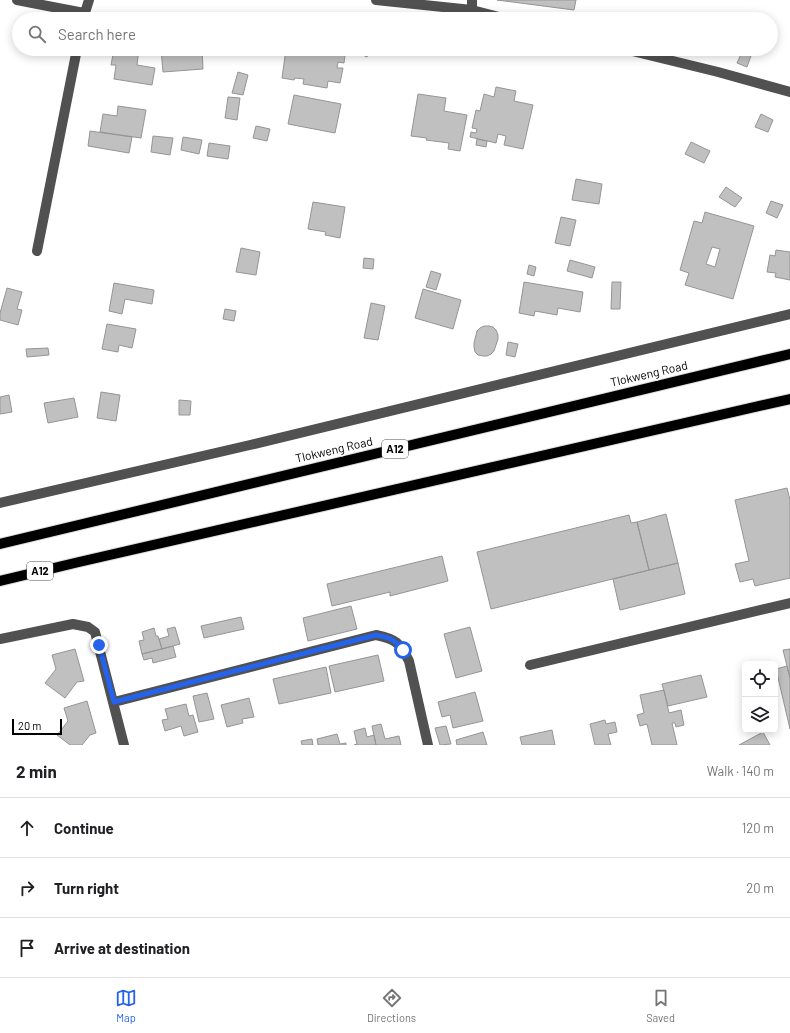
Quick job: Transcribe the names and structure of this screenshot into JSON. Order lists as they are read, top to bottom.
{
  "streets": {
    "main road": ["Tlokweng Road", "A12"]
  },
  "scale_bar": "20 m",
  "page": {
    "search": "Search here",
    "scale": "20 m",
    "heading": ["2 min", "Walk · 140 m"],
    "list": [
      ["Continue", "120 m"],
      ["Turn right", "20 m"],
      "Arrive at destination"
    ],
    "nav": ["Map", "Directions", "Saved"]
  }
}
